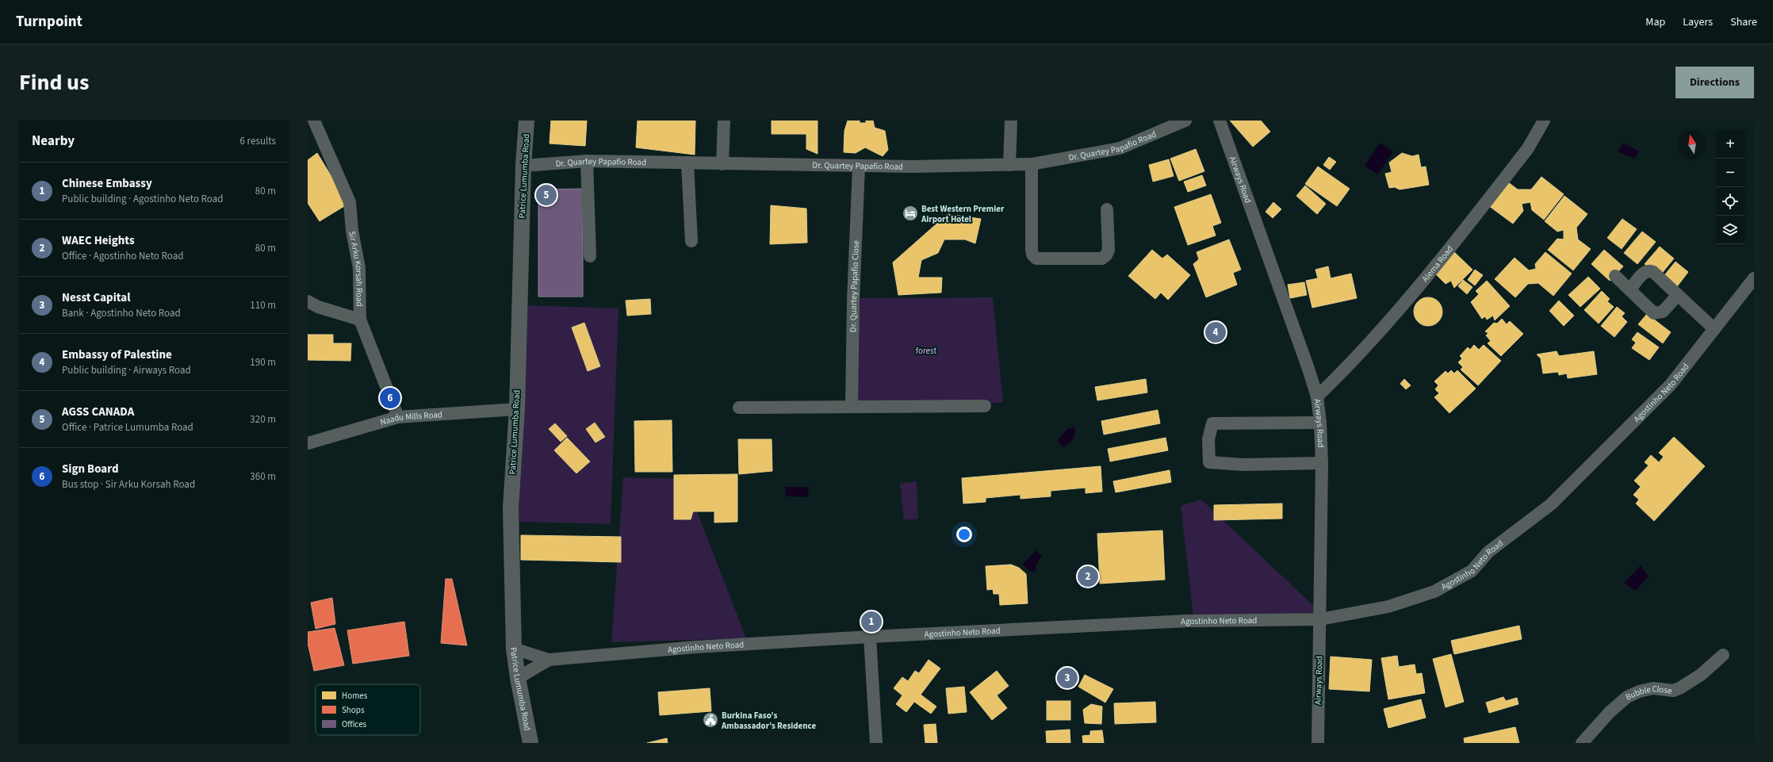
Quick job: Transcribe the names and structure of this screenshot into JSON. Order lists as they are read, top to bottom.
{
  "streets": {
    "street": [
      "Dr. Quartey Papafio Road",
      "Patrice Lumumba Road",
      "Airways Road",
      "Alema Road",
      "Sir Arku Korsah Road",
      "Dr. Quartey Papafio Close",
      "Agostinho Neto Road",
      "Naadu Mills Road",
      "Bubble Close"
    ]
  },
  "crossings": [
    ["Dr. Quartey Papafio Road", "Patrice Lumumba Road"],
    ["Dr. Quartey Papafio Road", "Dr. Quartey Papafio Close"],
    ["Patrice Lumumba Road", "Agostinho Neto Road"],
    ["Patrice Lumumba Road", "Naadu Mills Road"],
    ["Airways Road", "Alema Road"],
    ["Airways Road", "Agostinho Neto Road"],
    ["Sir Arku Korsah Road", "Naadu Mills Road"]
  ],
  "parks": ["forest"],
  "places": {
    "hotel": ["Best Western Premier Airport Hotel"],
    "public building": ["Burkina Faso’s Ambassador’s Residence"]
  },
  "legend": ["Homes", "Shops", "Offices"],
  "north": "top",
  "page": {
    "header": "Turnpoint",
    "nav": ["Map", "Layers", "Share"],
    "title": "Find us",
    "buttons": "Directions",
    "heading": ["Nearby", "6 results"],
    "map_buttons": ["+", "−"],
    "list": [
      {
        "mark": "1",
        "name": "Chinese Embassy",
        "note": "Public building · Agostinho Neto Road",
        "value": "80 m"
      },
      {
        "mark": "2",
        "name": "WAEC Heights",
        "note": "Office · Agostinho Neto Road",
        "value": "80 m"
      },
      {
        "mark": "3",
        "name": "Nesst Capital",
        "note": "Bank · Agostinho Neto Road",
        "value": "110 m"
      },
      {
        "mark": "4",
        "name": "Embassy of Palestine",
        "note": "Public building · Airways Road",
        "value": "190 m"
      },
      {
        "mark": "5",
        "name": "AGSS CANADA",
        "note": "Office · Patrice Lumumba Road",
        "value": "320 m"
      },
      {
        "mark": "6",
        "name": "Sign Board",
        "note": "Bus stop · Sir Arku Korsah Road",
        "value": "360 m"
      }
    ],
    "pins": [
      "5",
      "4",
      "6",
      "2",
      "1",
      "3"
    ]
  }
}
